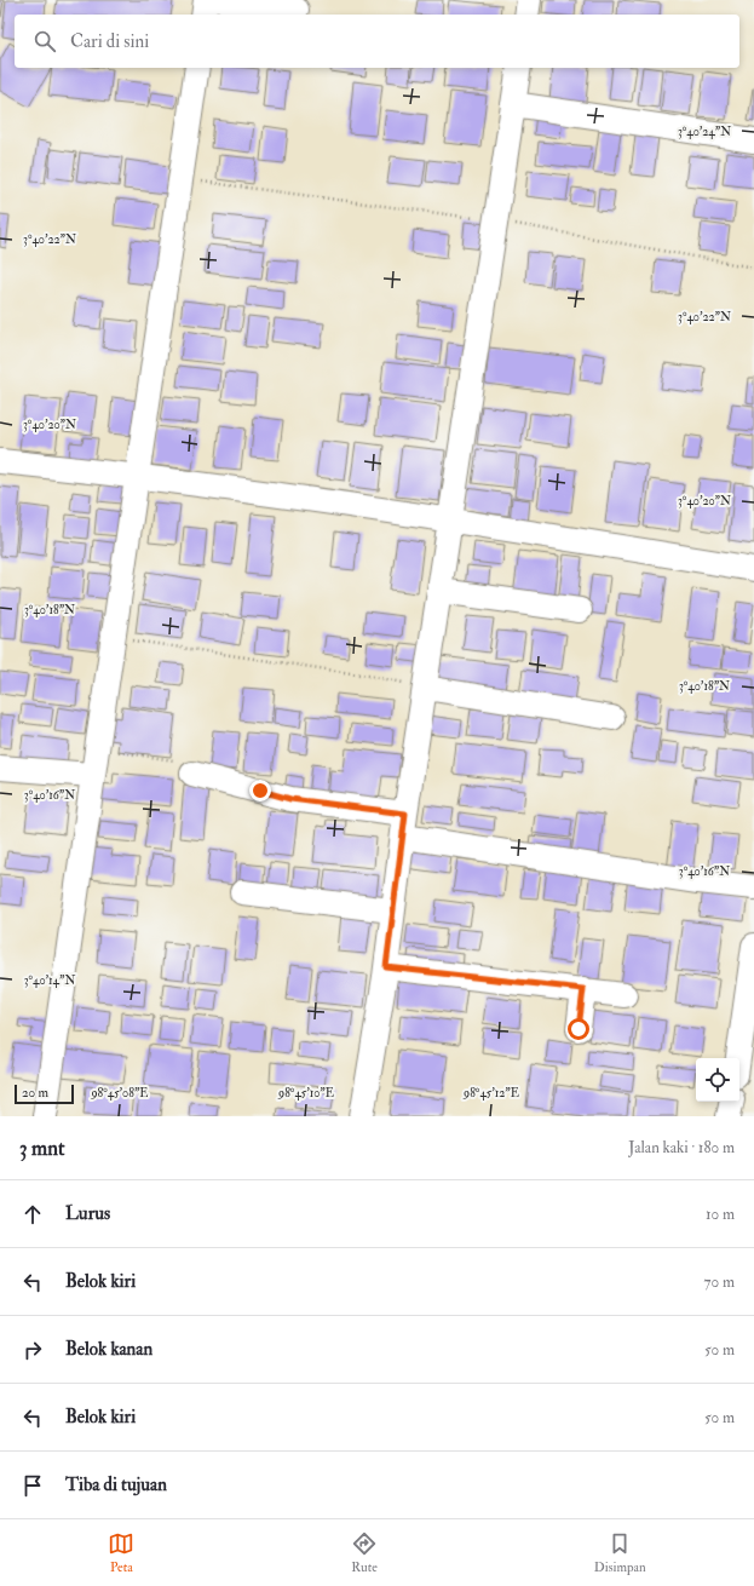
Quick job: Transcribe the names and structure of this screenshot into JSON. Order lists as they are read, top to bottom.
{
  "scale_bar": "20 m",
  "page": {
    "search": "Cari di sini",
    "scale": "20 m",
    "heading": ["3 mnt", "Jalan kaki · 180 m"],
    "list": [
      ["Lurus", "10 m"],
      ["Belok kiri", "70 m"],
      ["Belok kanan", "50 m"],
      ["Belok kiri", "50 m"],
      "Tiba di tujuan"
    ],
    "nav": ["Peta", "Rute", "Disimpan"]
  },
  "coordinates": [
    "3°40'24\"N",
    "3°40'22\"N",
    "3°40'20\"N",
    "3°40'18\"N",
    "3°40'16\"N",
    "3°40'14\"N",
    "98°45'08\"E",
    "98°45'10\"E",
    "98°45'12\"E"
  ]
}
